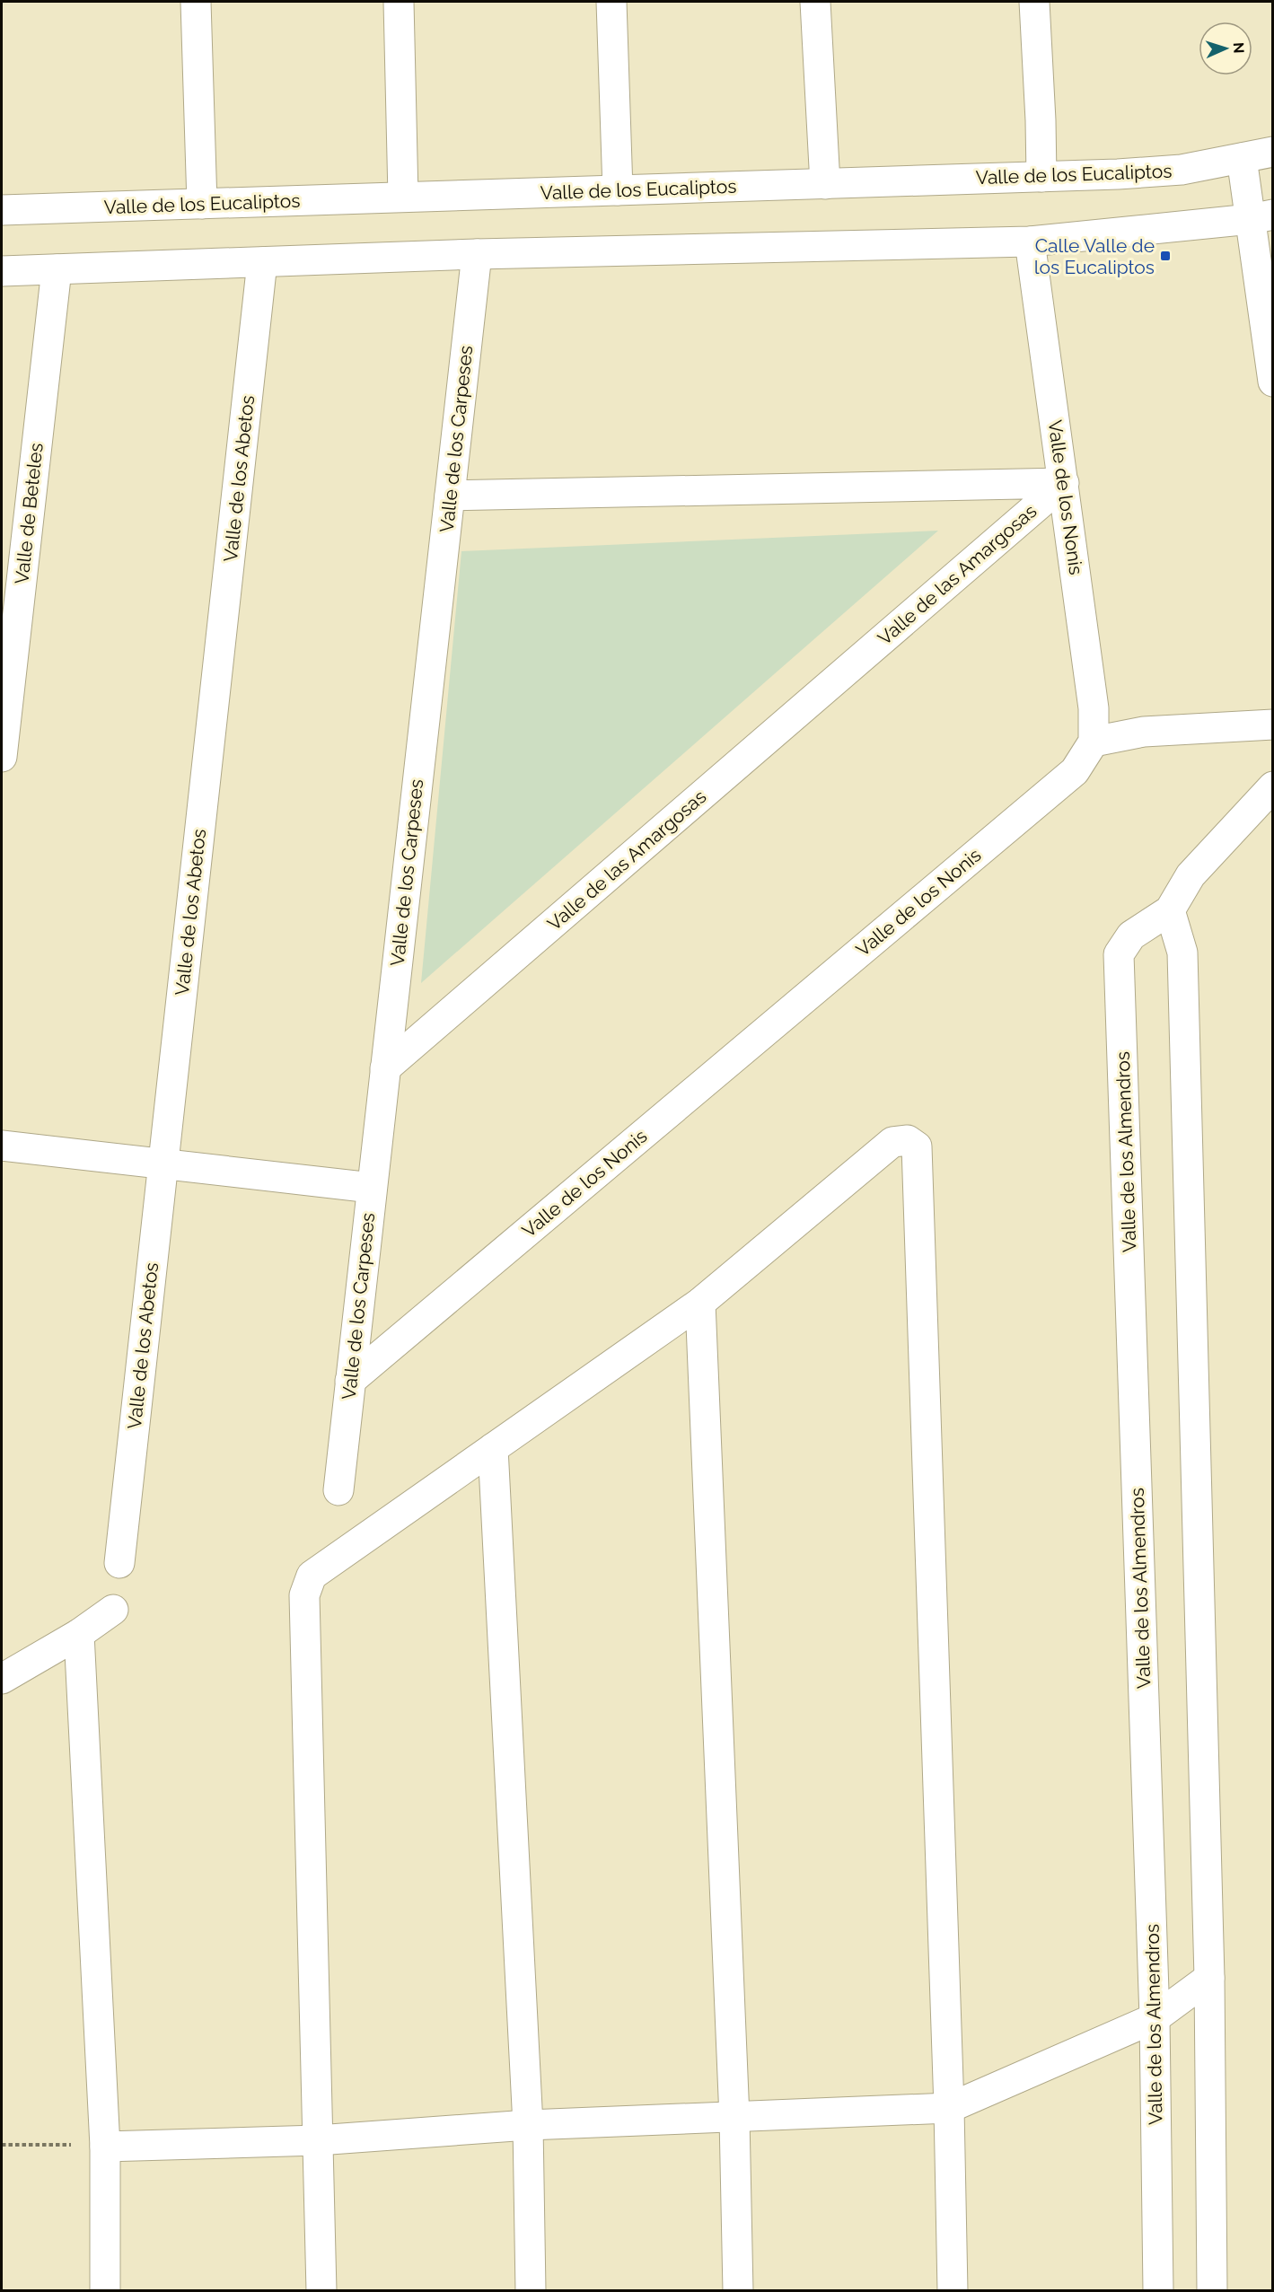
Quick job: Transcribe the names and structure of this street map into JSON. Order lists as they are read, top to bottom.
{
  "streets": {
    "street": [
      "Valle de los Eucaliptos",
      "Valle de los Carpeses",
      "Valle de los Abetos",
      "Valle de los Nonis",
      "Valle de Beteles",
      "Valle de las Amargosas",
      "Valle de los Almendros"
    ]
  },
  "crossings": [
    ["Valle de los Carpeses", "Valle de los Nonis"],
    ["Valle de los Carpeses", "Valle de las Amargosas"],
    ["Valle de los Nonis", "Valle de las Amargosas"]
  ],
  "places": {
    "transit": ["Calle Valle de los Eucaliptos"]
  },
  "north": "right"
}
